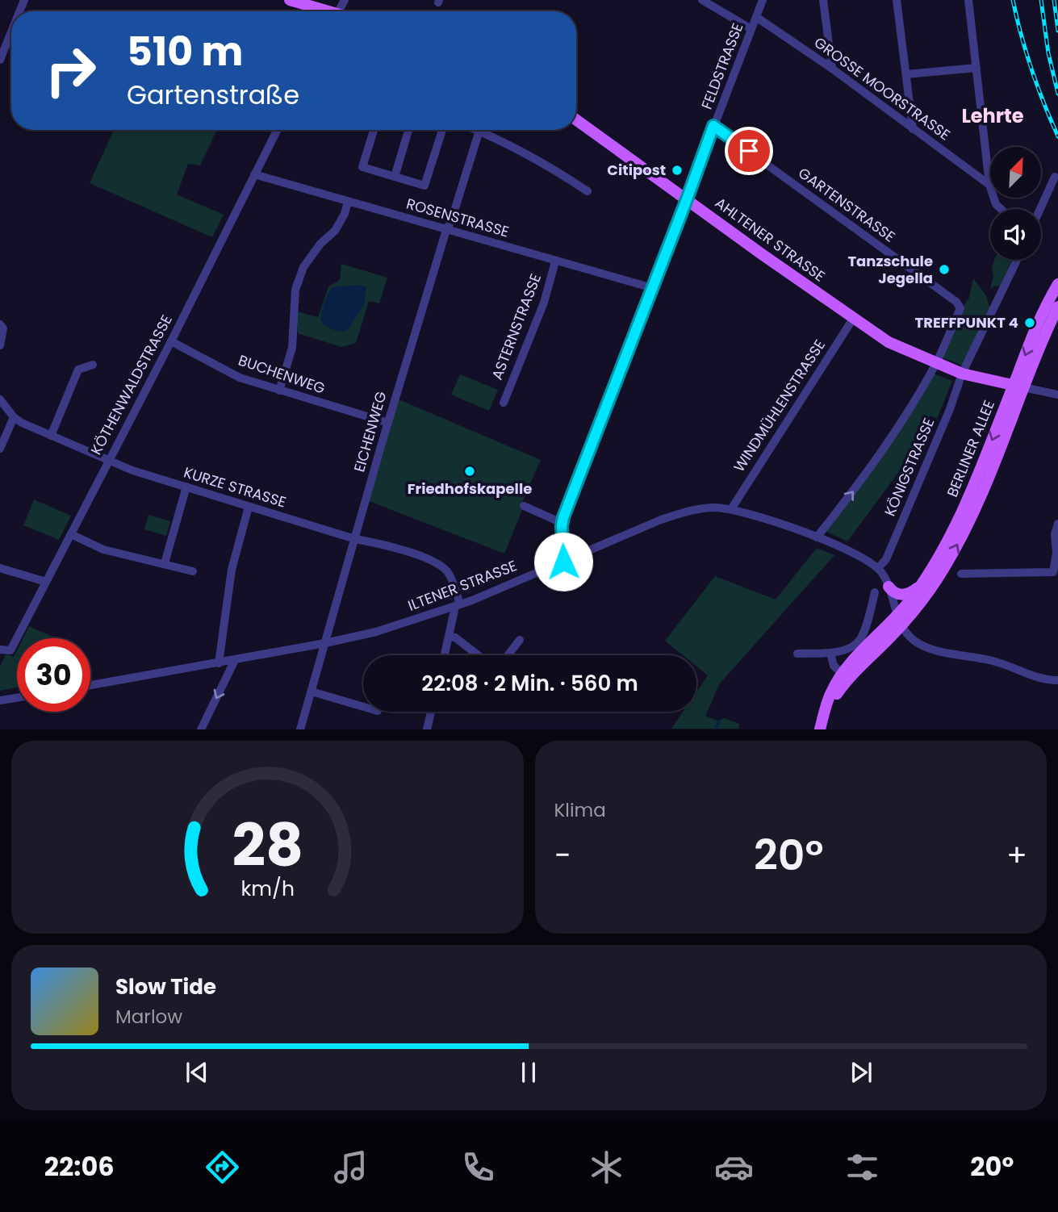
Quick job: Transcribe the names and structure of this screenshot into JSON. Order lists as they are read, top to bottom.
{
  "streets": {
    "main road": ["AHLTENER STRASSE", "BERLINER ALLEE"],
    "street": [
      "FELDSTRASSE",
      "GROSSE MOORSTRASSE",
      "GARTENSTRASSE",
      "ROSENSTRASSE",
      "ASTERNSTRASSE",
      "BUCHENWEG",
      "KÖTHENWALDSTRASSE",
      "WINDMÜHLENSTRASSE",
      "EICHENWEG",
      "KÖNIGSTRASSE",
      "KURZE STRASSE",
      "ILTENER STRASSE"
    ]
  },
  "crossings": [
    ["FELDSTRASSE", "GROSSE MOORSTRASSE"],
    ["FELDSTRASSE", "GARTENSTRASSE"],
    ["FELDSTRASSE", "ROSENSTRASSE"],
    ["FELDSTRASSE", "AHLTENER STRASSE"],
    ["FELDSTRASSE", "ILTENER STRASSE"],
    ["GARTENSTRASSE", "AHLTENER STRASSE"],
    ["ROSENSTRASSE", "ASTERNSTRASSE"],
    ["ROSENSTRASSE", "KÖTHENWALDSTRASSE"],
    ["ROSENSTRASSE", "EICHENWEG"],
    ["AHLTENER STRASSE", "WINDMÜHLENSTRASSE"],
    ["AHLTENER STRASSE", "BERLINER ALLEE"],
    ["AHLTENER STRASSE", "KÖNIGSTRASSE"],
    ["BUCHENWEG", "KÖTHENWALDSTRASSE"],
    ["BUCHENWEG", "EICHENWEG"],
    ["KÖTHENWALDSTRASSE", "KURZE STRASSE"],
    ["WINDMÜHLENSTRASSE", "ILTENER STRASSE"],
    ["EICHENWEG", "KURZE STRASSE"],
    ["EICHENWEG", "ILTENER STRASSE"],
    ["BERLINER ALLEE", "ILTENER STRASSE"],
    ["KÖNIGSTRASSE", "ILTENER STRASSE"],
    ["KURZE STRASSE", "ILTENER STRASSE"]
  ],
  "districts": ["Lehrte"],
  "places": [
    "Citipost",
    "Tanzschule Jegella",
    "TREFFPUNKT 4",
    "Friedhofskapelle"
  ],
  "north": "top right",
  "page": {
    "turn": ["510 m", "Gartenstraße"],
    "limit": "30",
    "trip": "22:08 · 2 Min. · 560 m",
    "tile": "Klima",
    "heat": ["−", "20°", "+"],
    "song": ["Slow Tide", "Marlow"],
    "tabs": ["22:06", "20°"],
    "gauge": ["28", "km/h"]
  }
}
